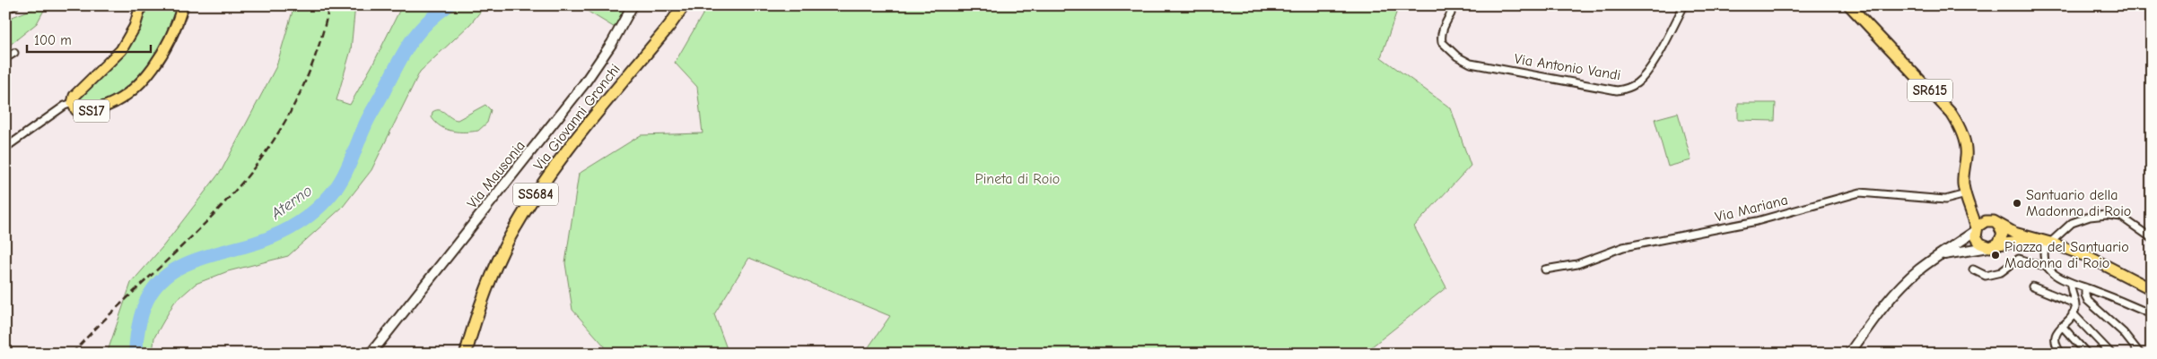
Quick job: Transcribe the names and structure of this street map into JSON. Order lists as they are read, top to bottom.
{
  "streets": {
    "highway": ["Via Giovanni Gronchi", "SS684"],
    "main road": ["SR615", "SS17", "Via Mausonia"],
    "street": ["Via Antonio Vandi", "Via Mariana"]
  },
  "crossings": [
    ["SR615", "Via Mariana"]
  ],
  "water": ["Aterno"],
  "parks": ["Pineta di Roio"],
  "places": ["Santuario della Madonna di Roio", "Piazza del Santuario Madonna di Roio"],
  "scale_bar": "100 m"
}
